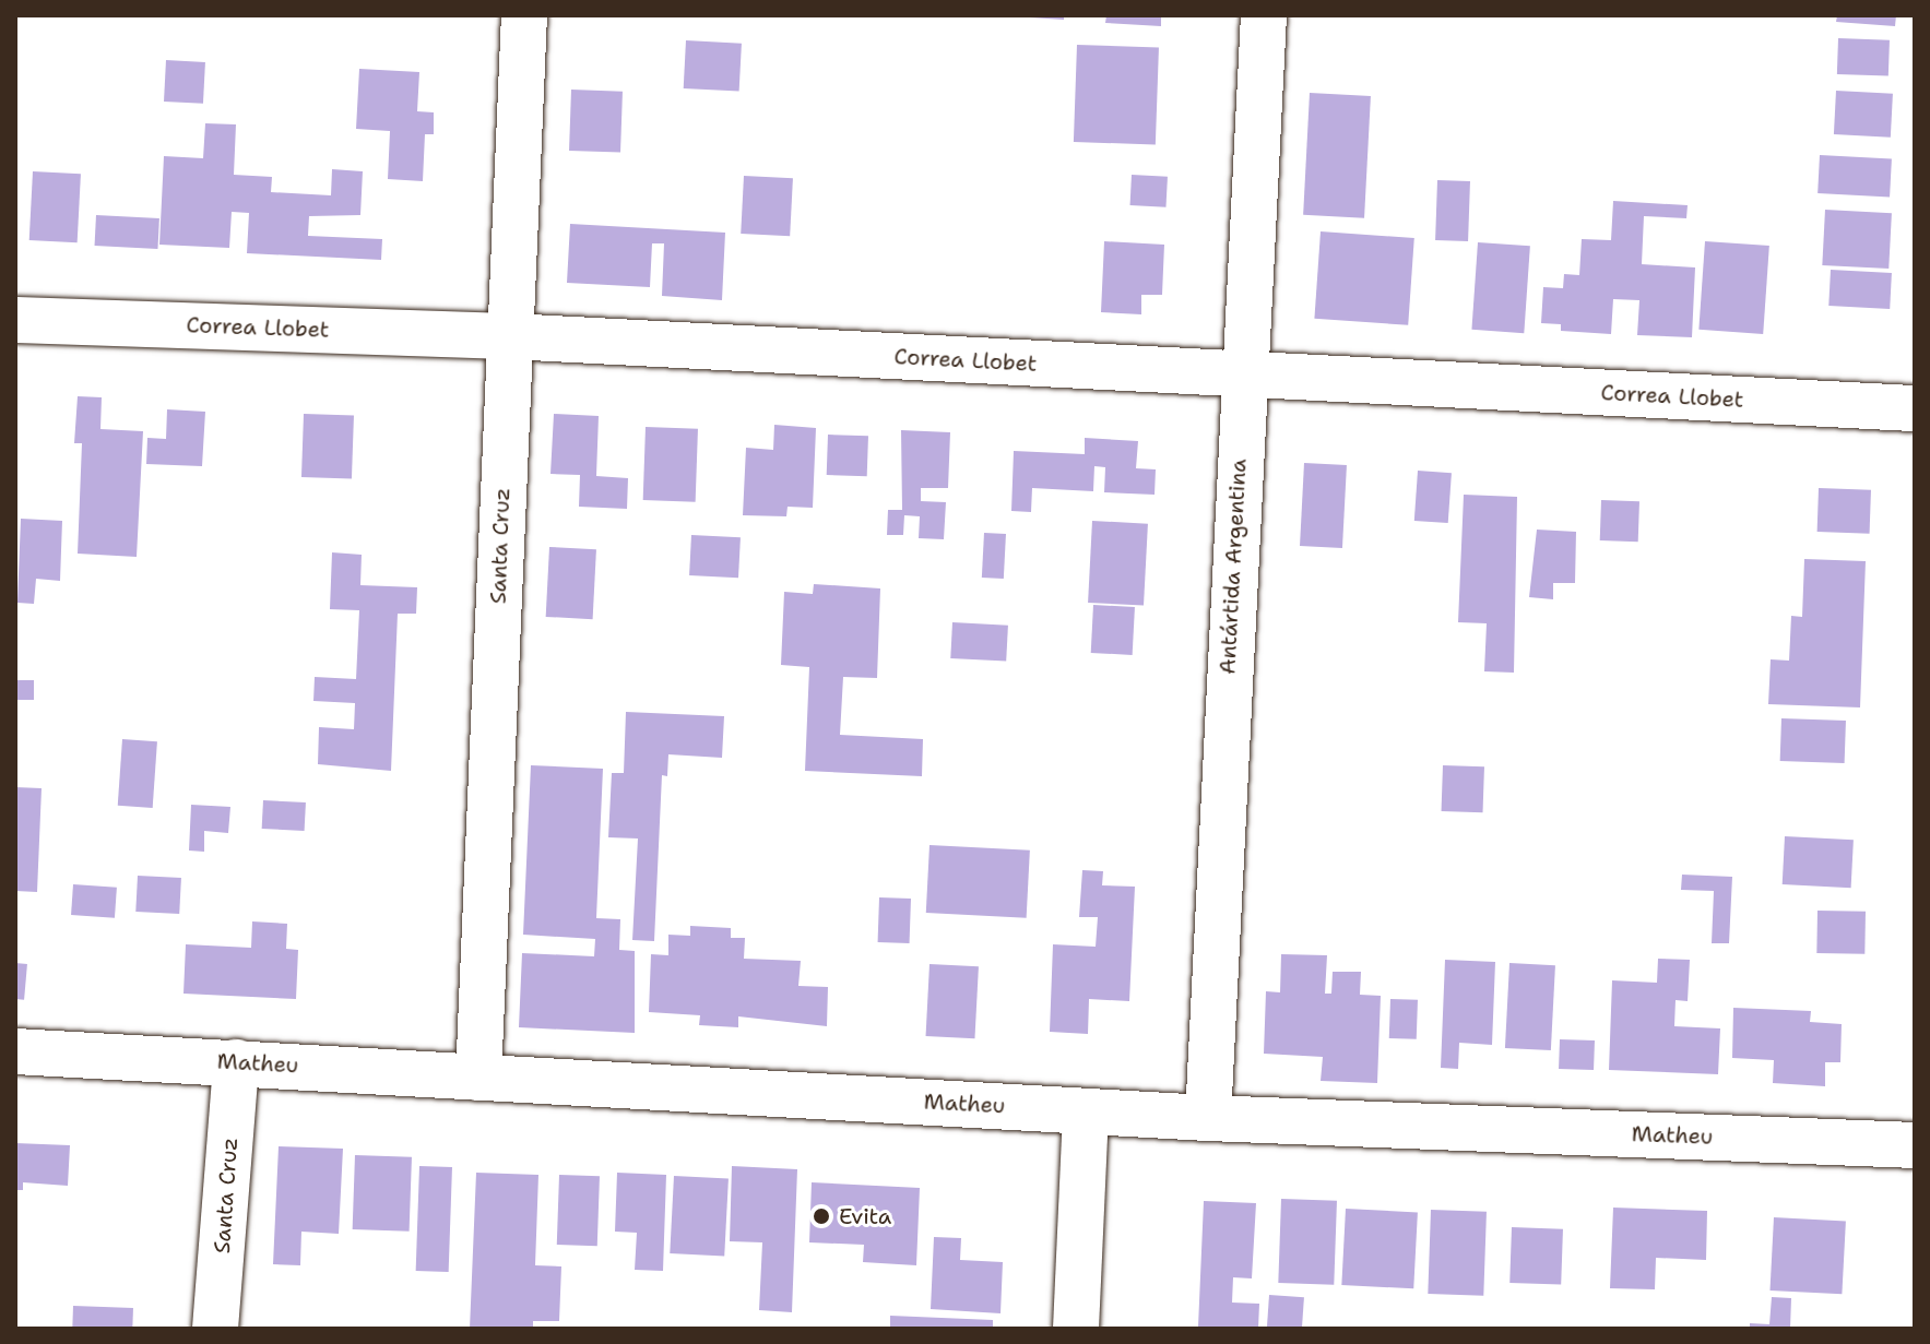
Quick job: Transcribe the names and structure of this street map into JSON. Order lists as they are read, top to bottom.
{
  "streets": {
    "street": [
      "Correa Llobet",
      "Santa Cruz",
      "Antártida Argentina",
      "Matheu"
    ]
  },
  "crossings": [
    ["Correa Llobet", "Santa Cruz"],
    ["Correa Llobet", "Antártida Argentina"],
    ["Santa Cruz", "Matheu"],
    ["Antártida Argentina", "Matheu"]
  ],
  "places": ["Evita"]
}
